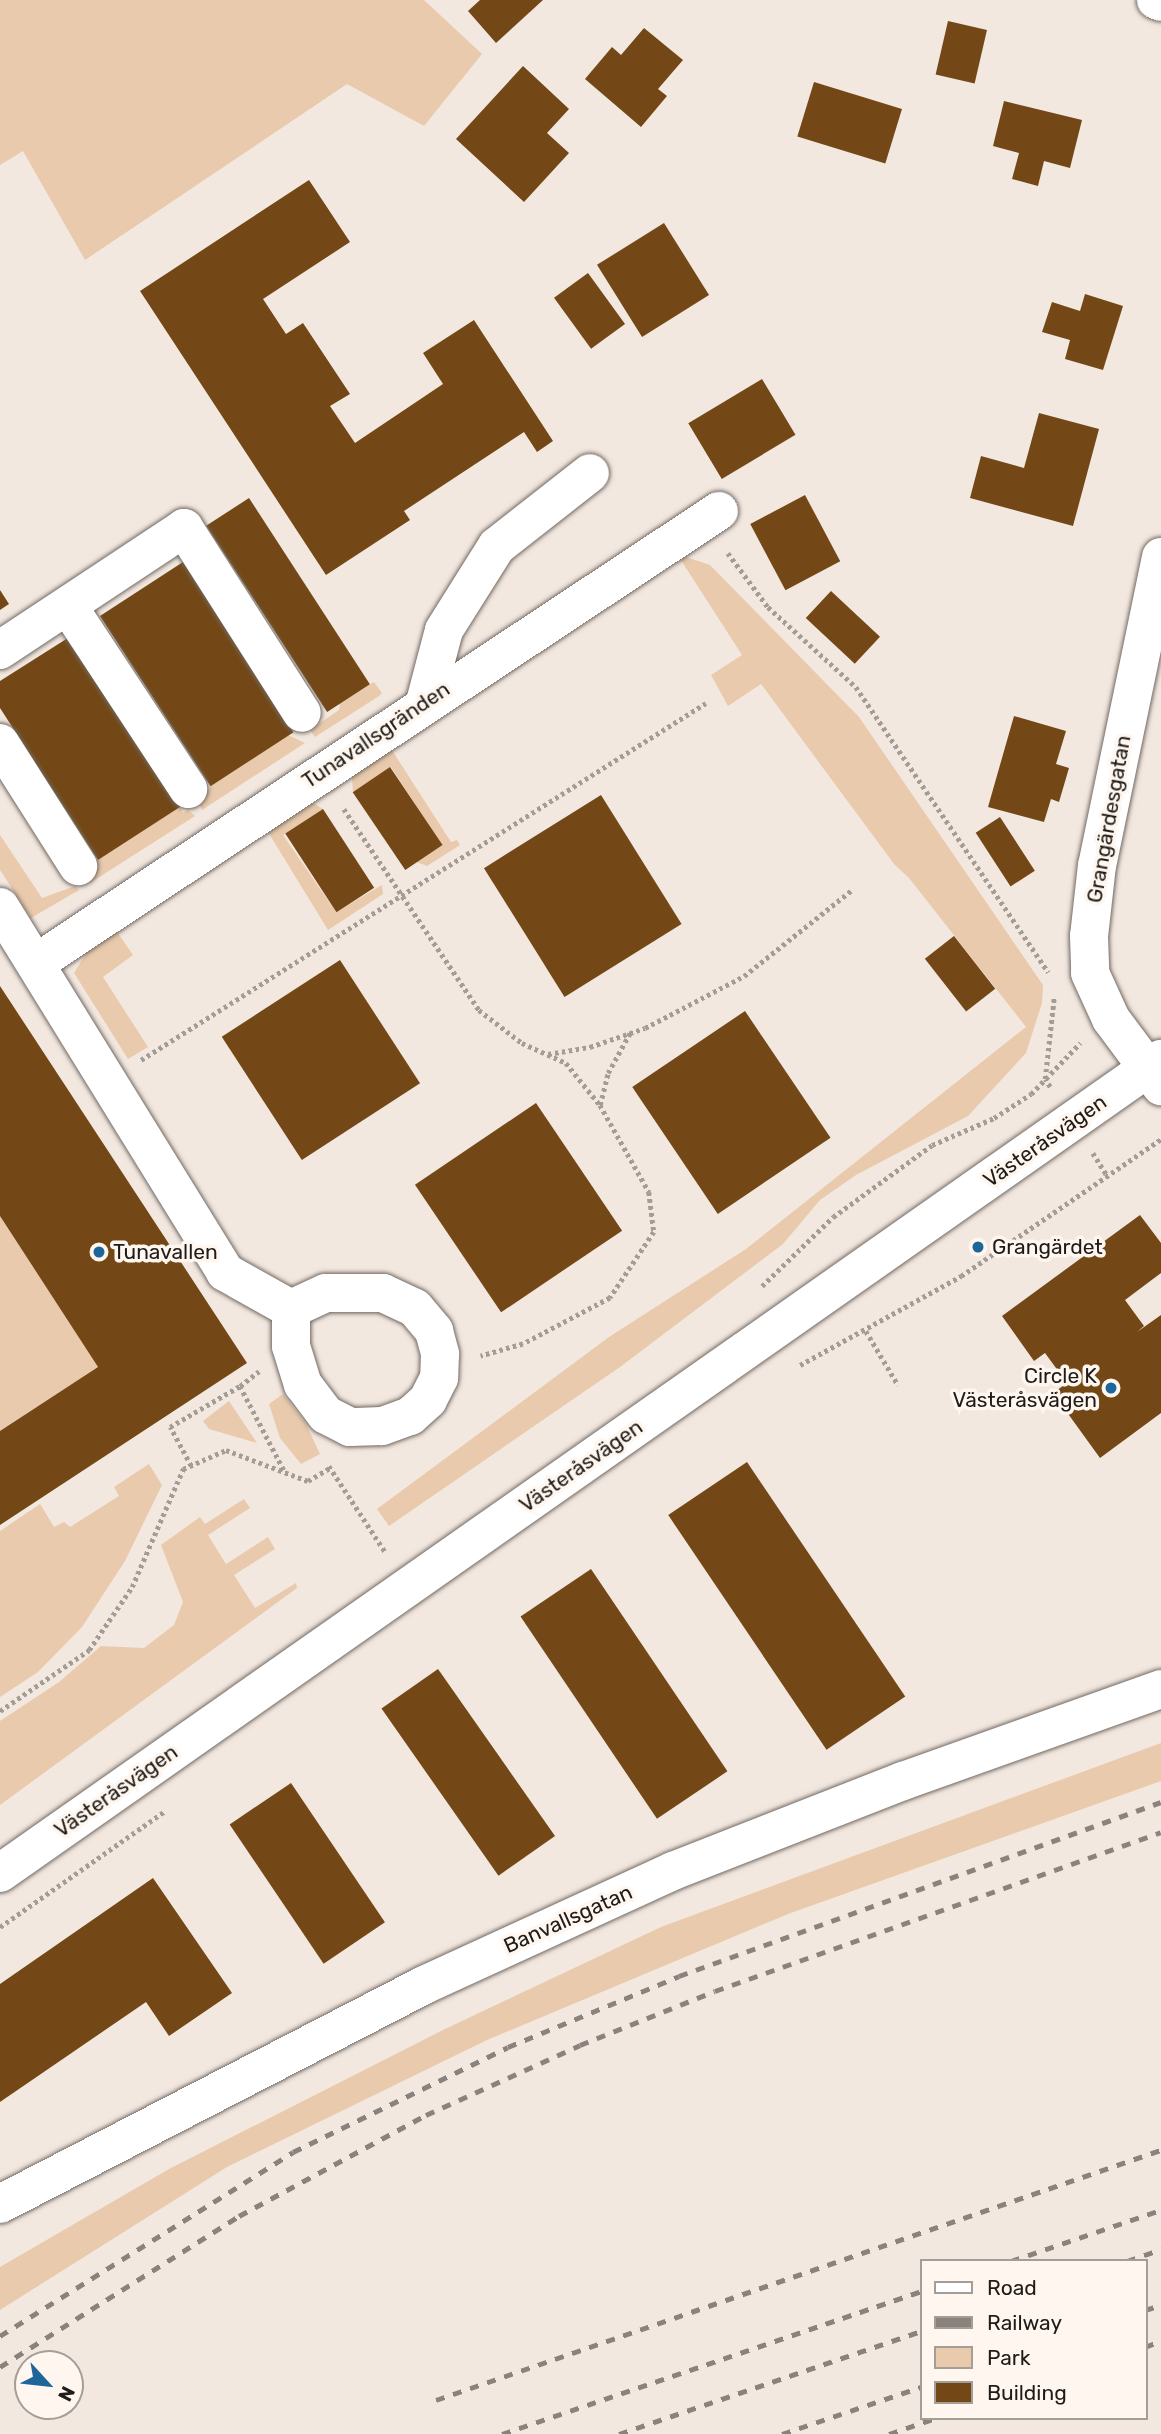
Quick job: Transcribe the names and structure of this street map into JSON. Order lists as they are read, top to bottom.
{
  "streets": {
    "street": [
      "Tunavallsgränden",
      "Grangärdesgatan",
      "Västeråsvägen",
      "Banvallsgatan"
    ]
  },
  "crossings": [
    ["Grangärdesgatan", "Västeråsvägen"]
  ],
  "places": ["Grangärdet", "Tunavallen", "Circle K Västeråsvägen"],
  "legend": [
    "Road",
    "Railway",
    "Park",
    "Building"
  ],
  "north": "bottom right"
}
